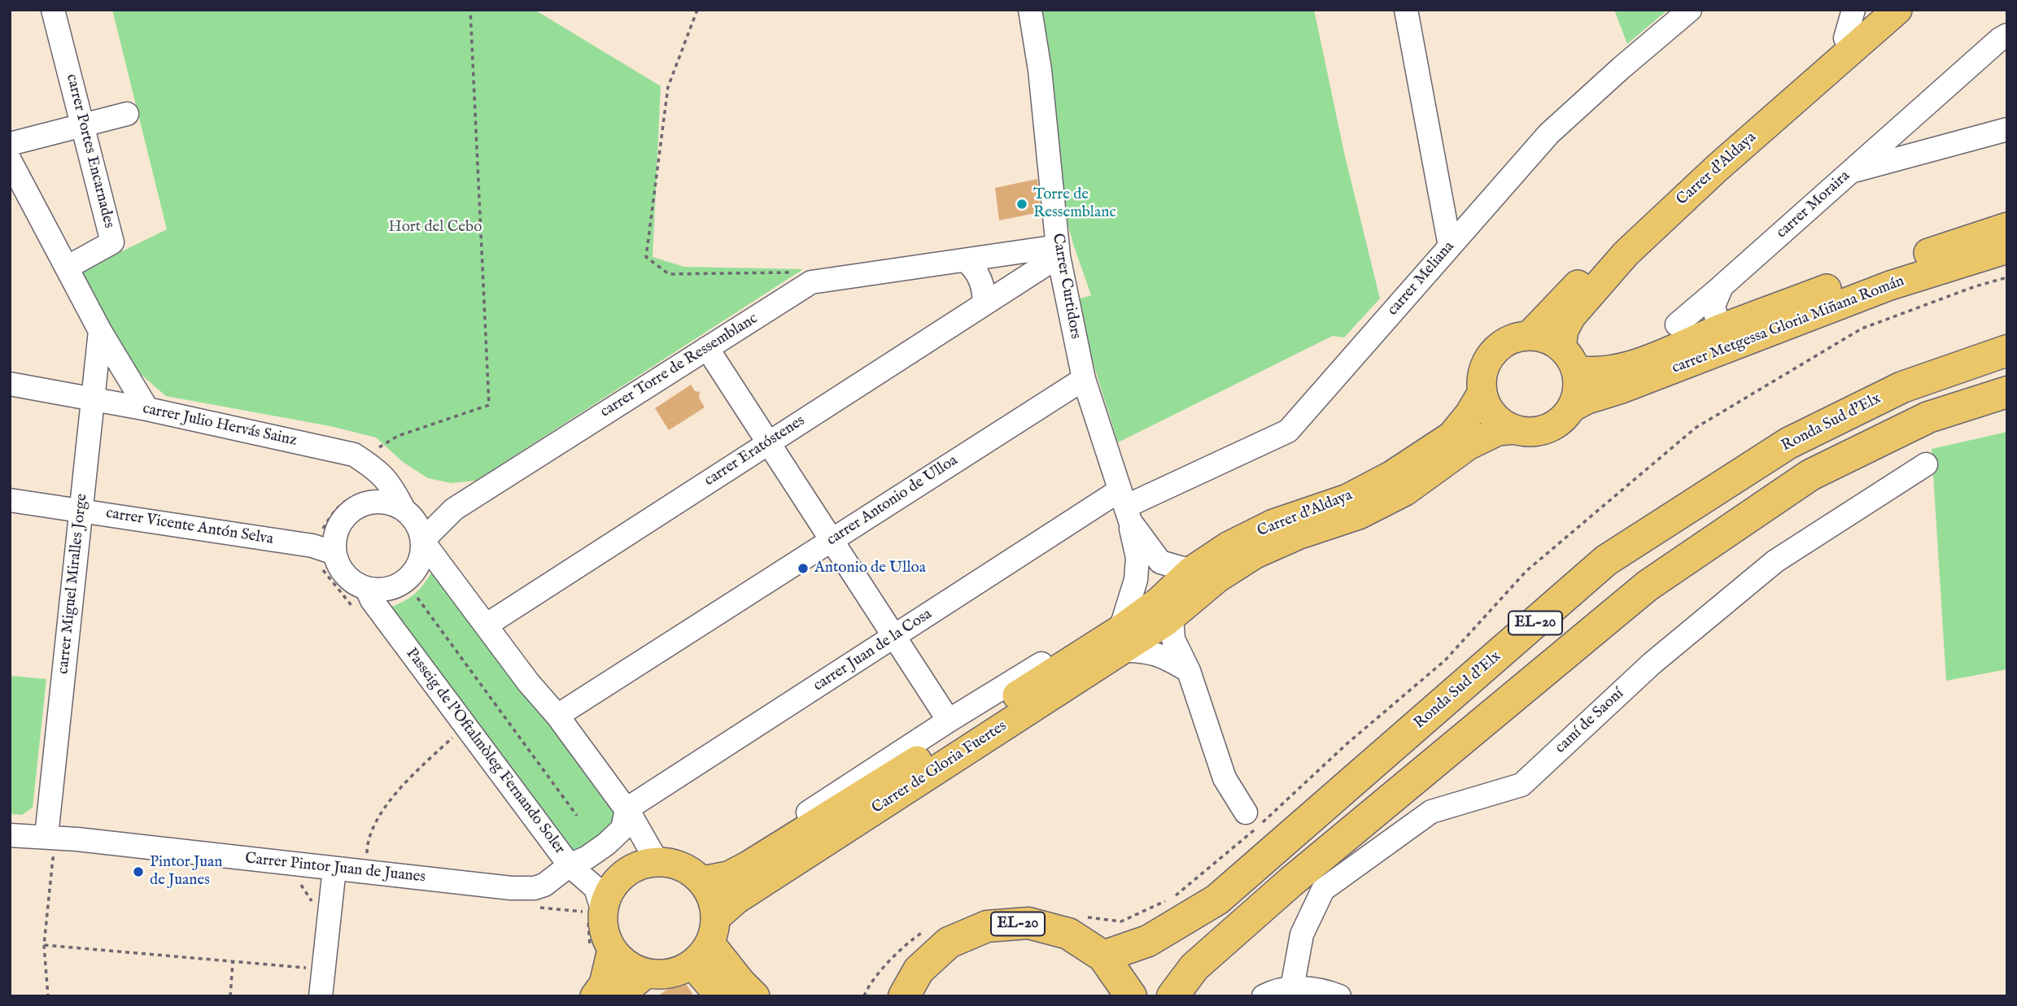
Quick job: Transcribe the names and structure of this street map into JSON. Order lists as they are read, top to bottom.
{
  "streets": {
    "highway": ["Ronda Sud d'Elx", "EL-20"],
    "main road": ["Carrer d'Aldaya", "carrer Metgessa Gloria Miñana Román", "Carrer de Gloria Fuertes"],
    "street": [
      "carrer Portes Encarnades",
      "carrer Moraira",
      "carrer Meliana",
      "Carrer Curtidors",
      "carrer Torre de Ressemblanc",
      "carrer Julio Hervás Sainz",
      "carrer Eratóstenes",
      "carrer Antonio de Ulloa",
      "carrer Vicente Antón Selva",
      "carrer Miguel Miralles Jorge",
      "carrer Juan de la Cosa",
      "camí de Saoní",
      "Passeig de l'Oftalmòleg Fernando Soler",
      "Carrer Pintor Juan de Juanes"
    ]
  },
  "crossings": [
    ["Carrer d'Aldaya", "Carrer Curtidors"],
    ["Carrer d'Aldaya", "carrer Metgessa Gloria Miñana Román"],
    ["Carrer d'Aldaya", "Carrer de Gloria Fuertes"],
    ["carrer Moraira", "carrer Metgessa Gloria Miñana Román"],
    ["carrer Meliana", "Carrer Curtidors"],
    ["carrer Meliana", "carrer Juan de la Cosa"],
    ["Carrer Curtidors", "carrer Torre de Ressemblanc"],
    ["Carrer Curtidors", "carrer Eratóstenes"],
    ["Carrer Curtidors", "carrer Antonio de Ulloa"],
    ["Carrer Curtidors", "carrer Juan de la Cosa"],
    ["Carrer Curtidors", "Carrer de Gloria Fuertes"],
    ["carrer Torre de Ressemblanc", "carrer Julio Hervás Sainz"],
    ["carrer Torre de Ressemblanc", "carrer Eratóstenes"],
    ["carrer Torre de Ressemblanc", "carrer Vicente Antón Selva"],
    ["carrer Torre de Ressemblanc", "Passeig de l'Oftalmòleg Fernando Soler"],
    ["Ronda Sud d'Elx", "EL-20"],
    ["carrer Julio Hervás Sainz", "carrer Vicente Antón Selva"],
    ["carrer Julio Hervás Sainz", "carrer Miguel Miralles Jorge"],
    ["carrer Julio Hervás Sainz", "Passeig de l'Oftalmòleg Fernando Soler"],
    ["carrer Vicente Antón Selva", "carrer Miguel Miralles Jorge"],
    ["carrer Vicente Antón Selva", "Passeig de l'Oftalmòleg Fernando Soler"],
    ["carrer Miguel Miralles Jorge", "Carrer Pintor Juan de Juanes"],
    ["carrer Juan de la Cosa", "Carrer Pintor Juan de Juanes"],
    ["Passeig de l'Oftalmòleg Fernando Soler", "Carrer de Gloria Fuertes"],
    ["Passeig de l'Oftalmòleg Fernando Soler", "Carrer Pintor Juan de Juanes"]
  ],
  "parks": ["Hort del Cebo"],
  "places": ["Torre de Ressemblanc", "Antonio de Ulloa", "Pintor Juan de Juanes"]
}
